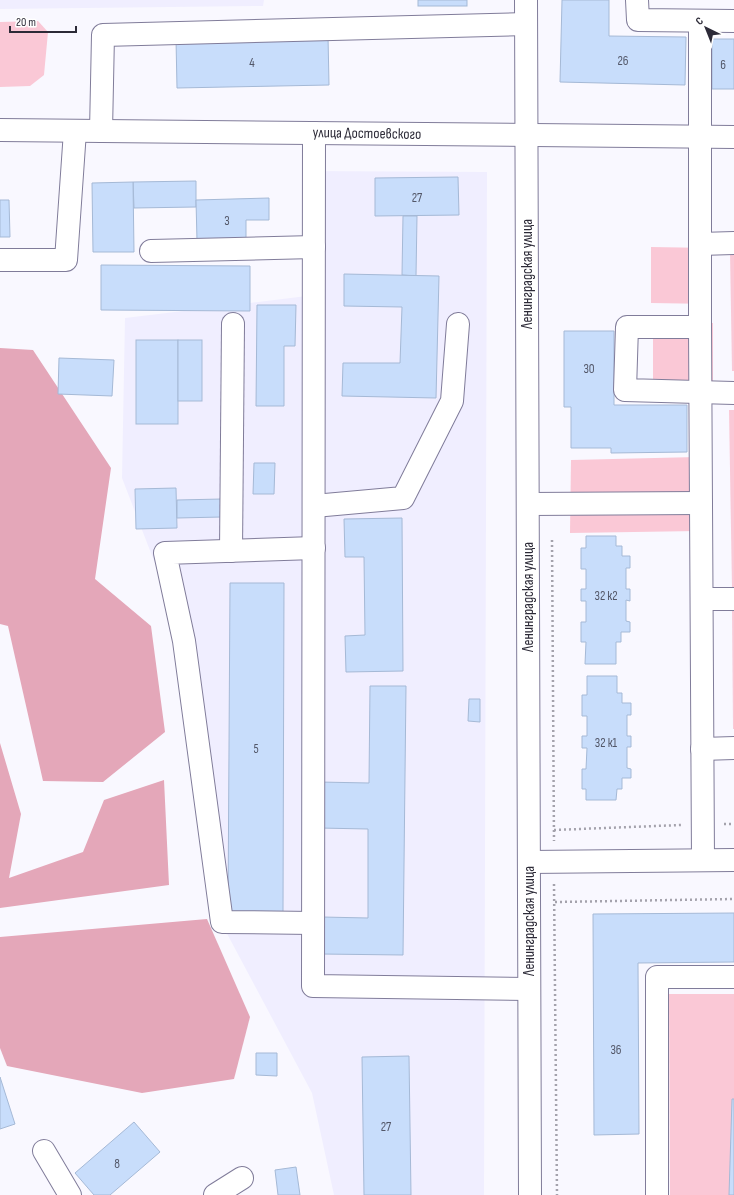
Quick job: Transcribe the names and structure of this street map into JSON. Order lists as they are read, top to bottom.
{
  "streets": {
    "street": ["улица Достоевского", "Ленинградская улица"]
  },
  "crossings": [
    ["улица Достоевского", "Ленинградская улица"]
  ],
  "house_numbers": [
    "26",
    "4",
    "6",
    "27",
    "3",
    "30",
    "32 к2",
    "32 к1",
    "5",
    "36",
    "27",
    "8"
  ],
  "scale_bar": "20 m",
  "north": "top left"
}
